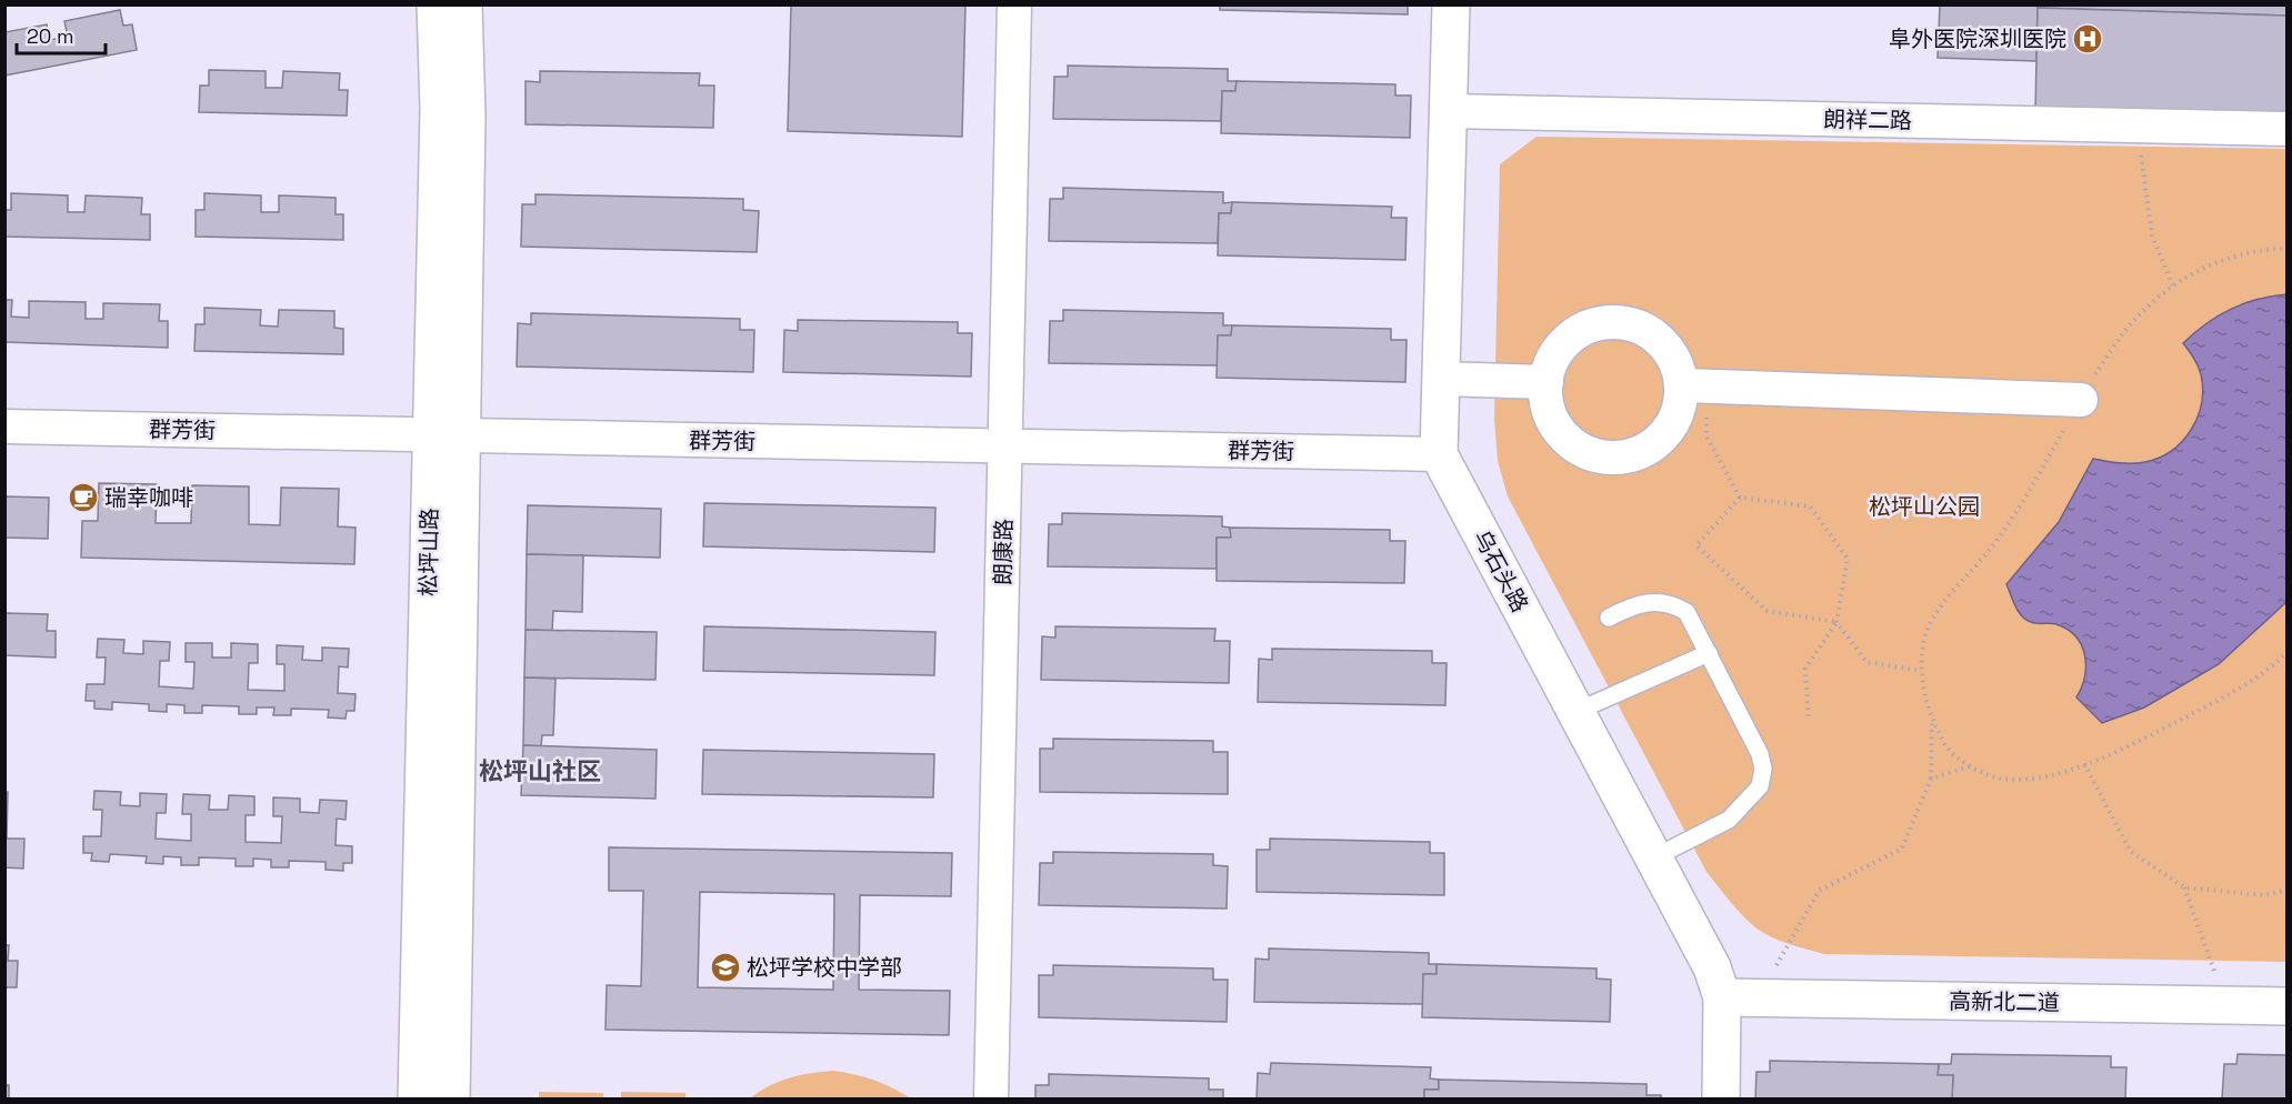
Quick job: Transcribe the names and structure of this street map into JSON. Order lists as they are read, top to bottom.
{
  "streets": {
    "street": [
      "朗祥二路",
      "群芳街",
      "松坪山路",
      "朗康路",
      "乌石头路",
      "高新北二道"
    ]
  },
  "crossings": [
    ["朗祥二路", "乌石头路"],
    ["群芳街", "松坪山路"],
    ["群芳街", "朗康路"],
    ["群芳街", "乌石头路"],
    ["乌石头路", "高新北二道"]
  ],
  "districts": ["松坪山社区"],
  "parks": ["松坪山公园"],
  "places": {
    "hospital": ["阜外医院深圳医院"],
    "cafe": ["瑞幸咖啡"],
    "school or university": ["松坪学校中学部"]
  },
  "scale_bar": "20 m"
}
